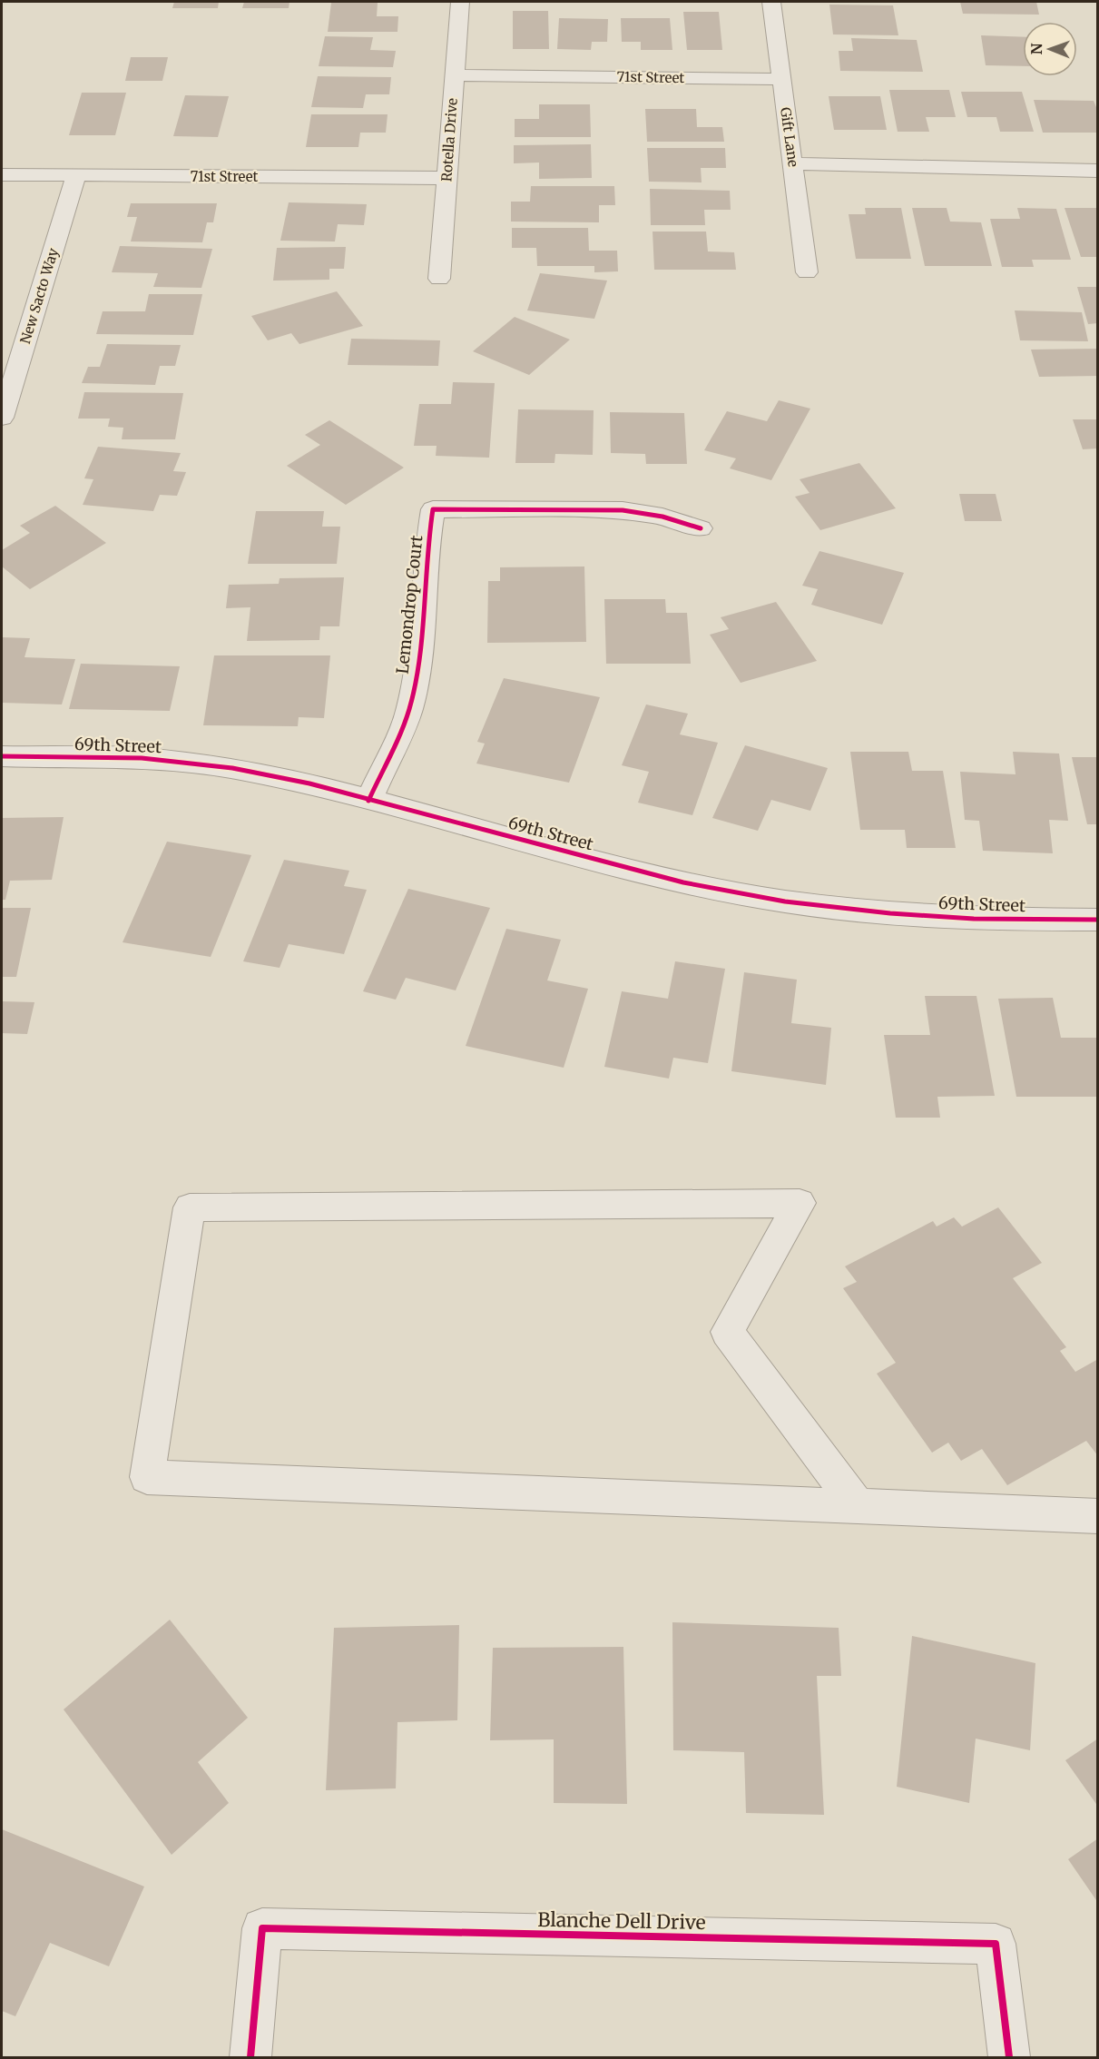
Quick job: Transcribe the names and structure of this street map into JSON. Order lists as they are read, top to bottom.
{
  "streets": {
    "street": [
      "71st Street",
      "Gift Lane",
      "Rotella Drive",
      "New Sacto Way",
      "Lemondrop Court",
      "69th Street",
      "Blanche Dell Drive"
    ]
  },
  "crossings": [
    ["71st Street", "Gift Lane"],
    ["71st Street", "Rotella Drive"],
    ["71st Street", "New Sacto Way"],
    ["Lemondrop Court", "69th Street"]
  ],
  "north": "left"
}
